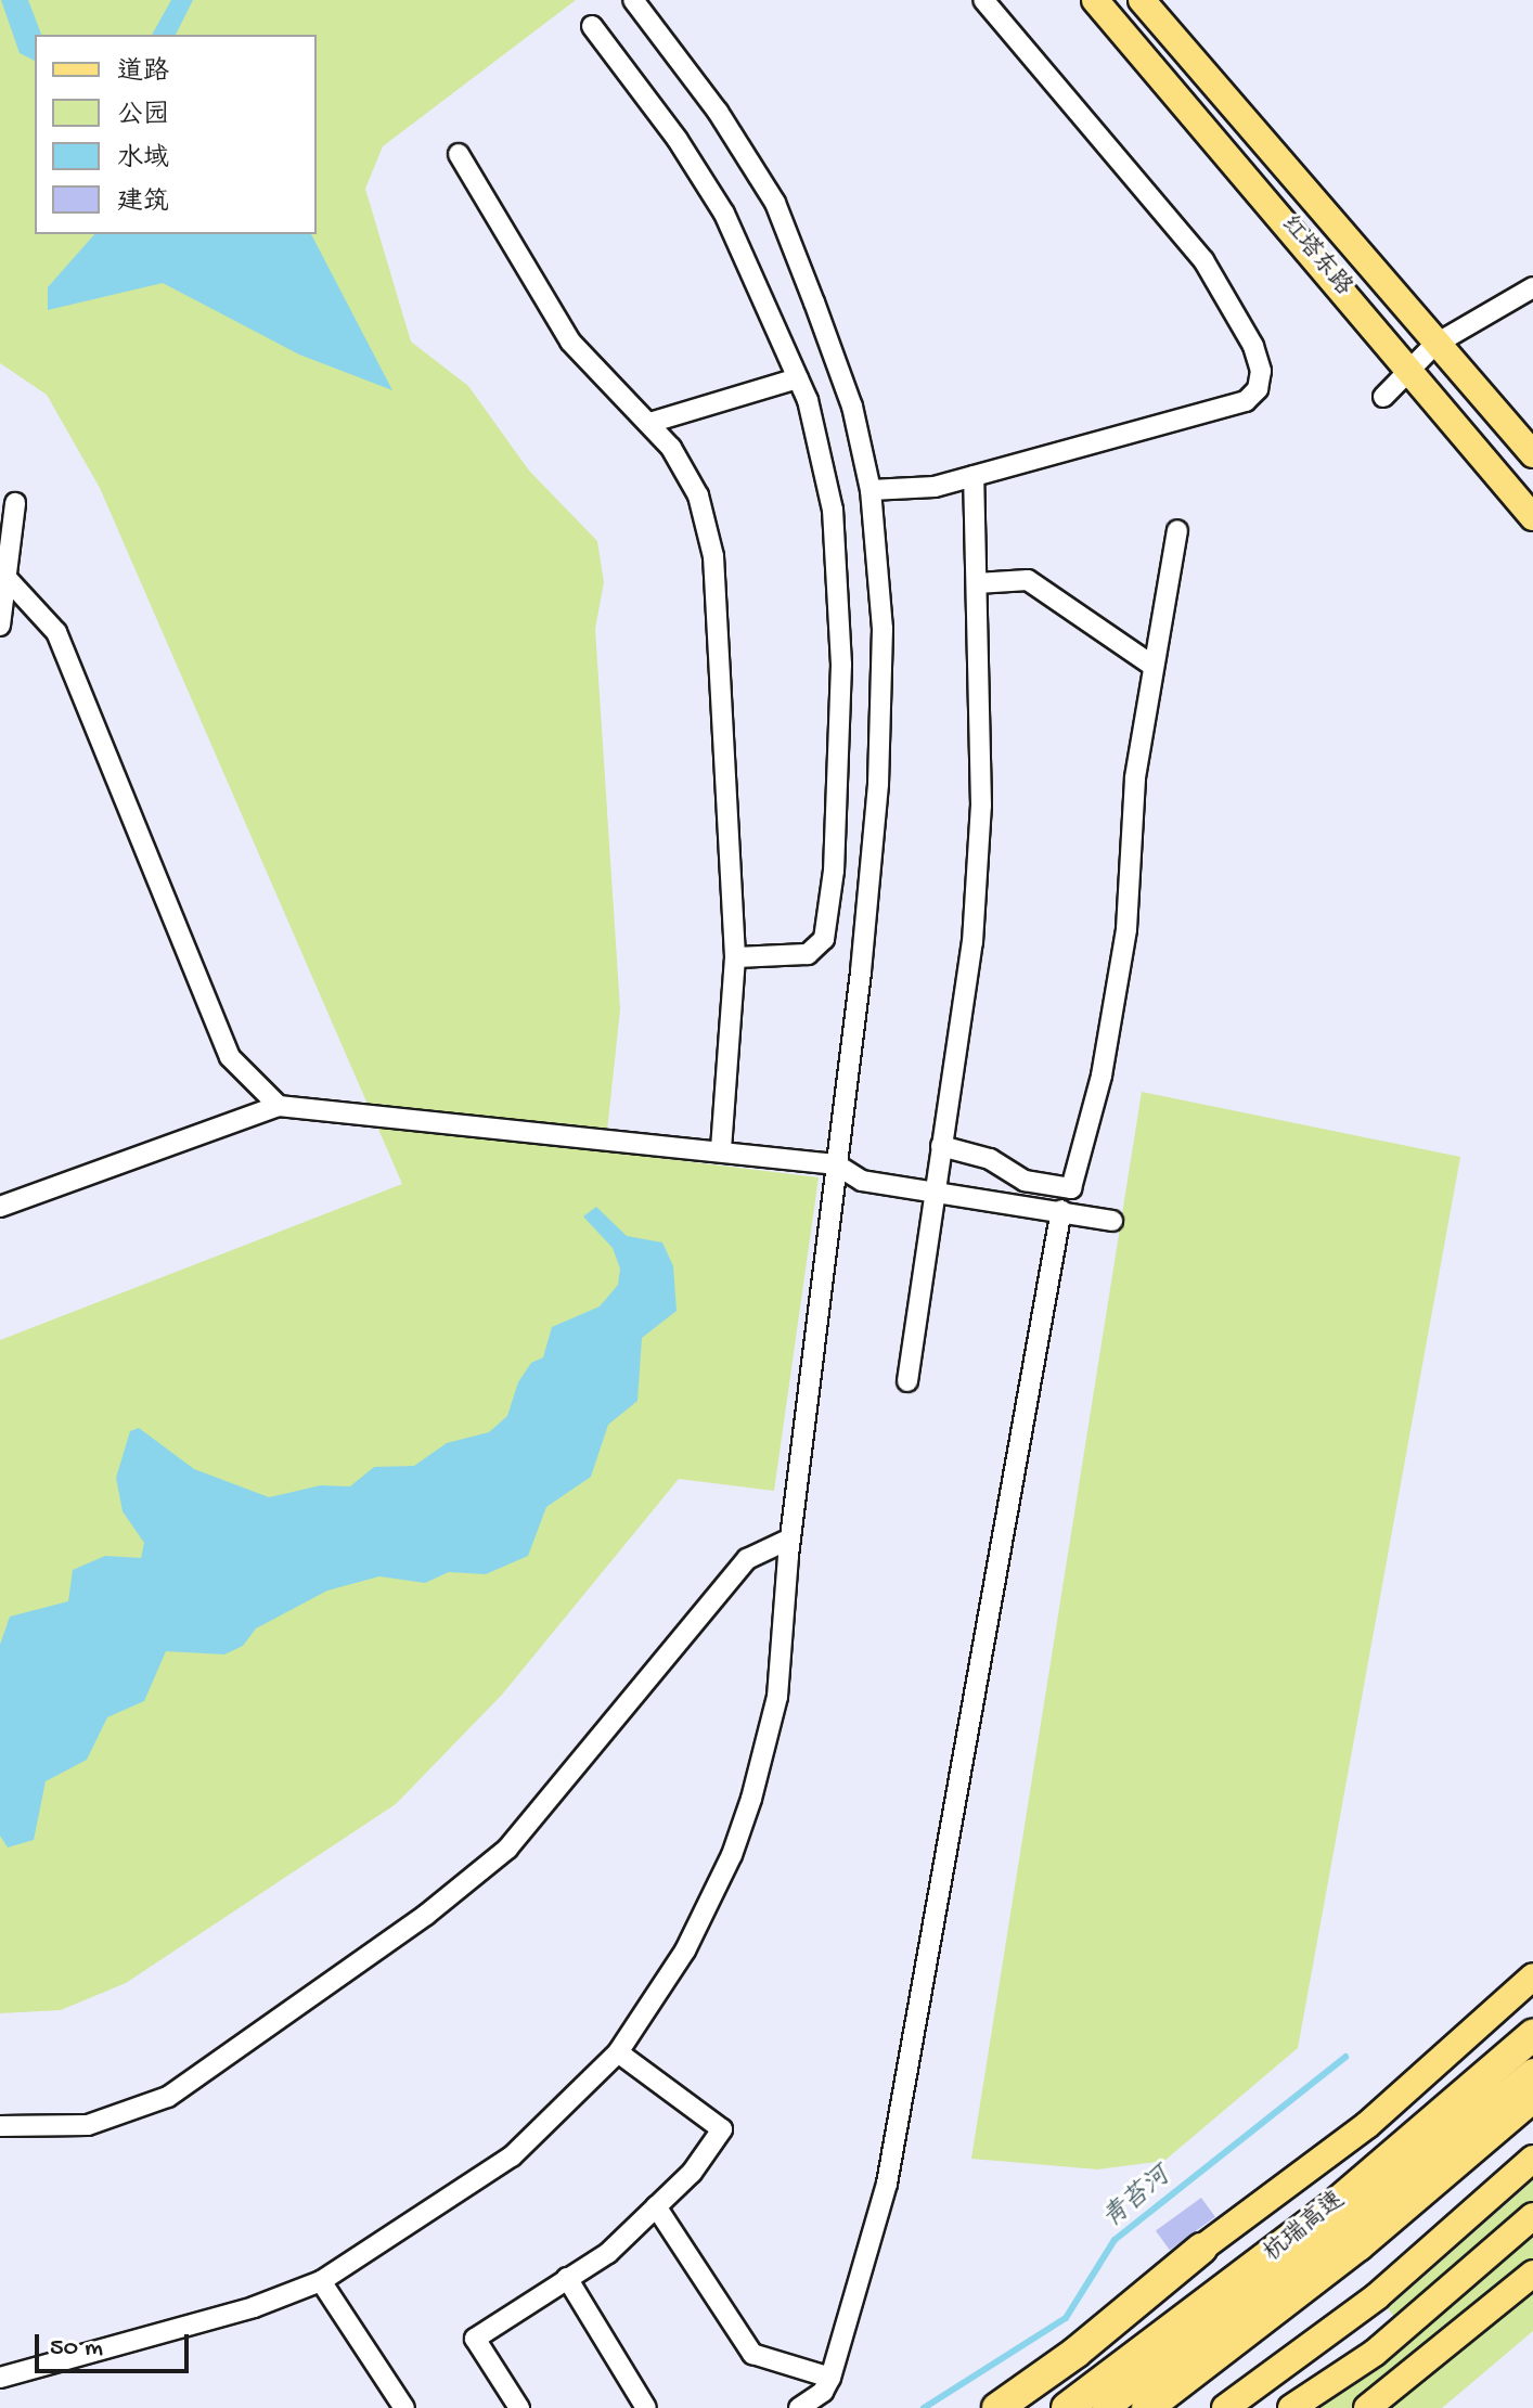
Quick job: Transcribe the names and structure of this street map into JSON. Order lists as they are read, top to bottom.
{
  "streets": {
    "highway": ["杭瑞高速"],
    "main road": ["红塔东路"]
  },
  "water": ["青苔河"],
  "legend": [
    "道路",
    "公园",
    "水域",
    "建筑"
  ],
  "scale_bar": "50 m"
}
